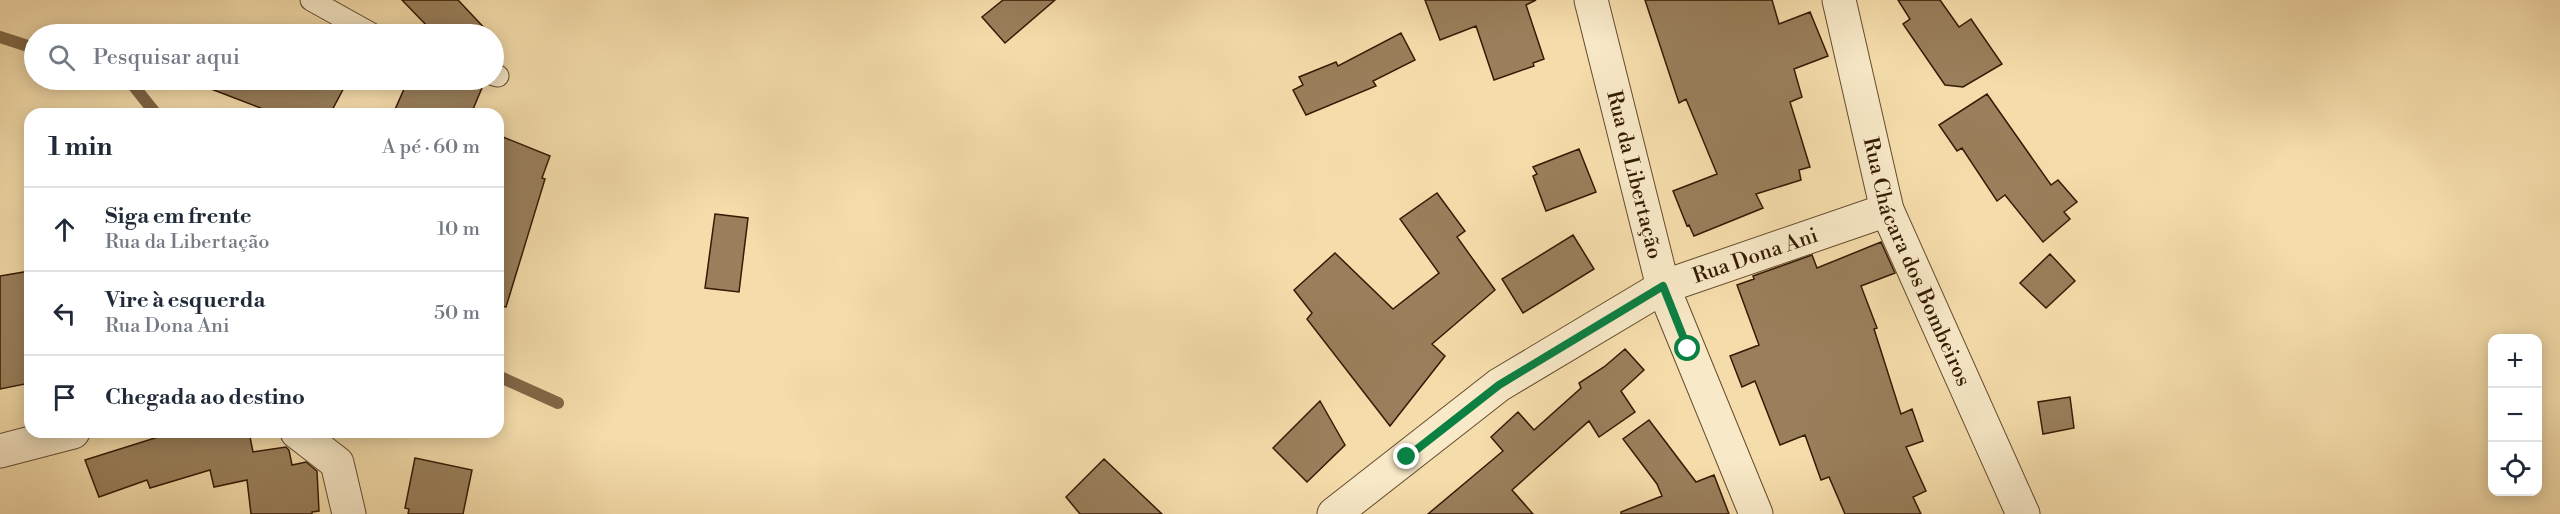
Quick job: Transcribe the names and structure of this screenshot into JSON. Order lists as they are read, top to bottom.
{
  "streets": {
    "street": ["Rua da Libertação", "Rua Dona Ani", "Rua Chácara dos Bombeiros"]
  },
  "crossings": [
    ["Rua da Libertação", "Rua Dona Ani"],
    ["Rua Dona Ani", "Rua Chácara dos Bombeiros"]
  ],
  "page": {
    "search": "Pesquisar aqui",
    "heading": ["1 min", "A pé · 60 m"],
    "list": [
      ["Siga em frente", "Rua da Libertação", "10 m"],
      ["Vire à esquerda", "Rua Dona Ani", "50 m"],
      "Chegada ao destino"
    ],
    "map_buttons": ["+", "−"]
  }
}
